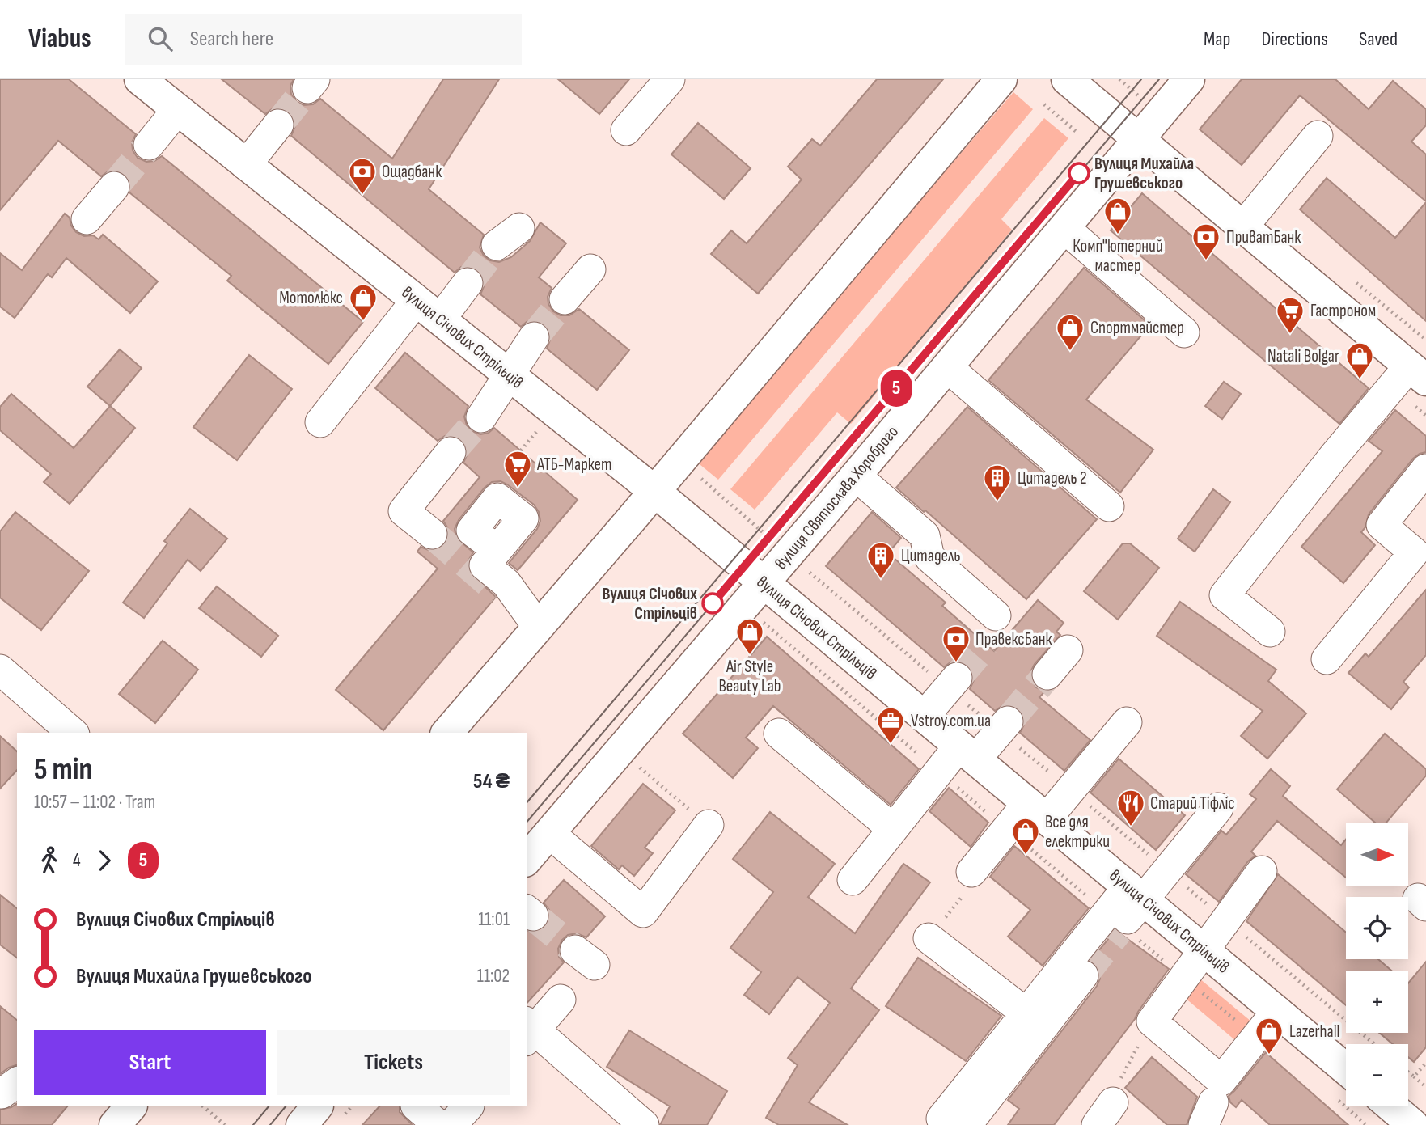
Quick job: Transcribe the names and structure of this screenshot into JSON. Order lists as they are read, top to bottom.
{
  "streets": {
    "main road": ["вулиця Січових Стрільців", "вулиця Святослава Хороброго"]
  },
  "crossings": [
    ["вулиця Січових Стрільців", "вулиця Святослава Хороброго"]
  ],
  "places": {
    "other": ["Вулиця Михайла Грушевського", "Вулиця Січових Стрільців"],
    "bank": ["Ощадбанк", "ПриватБанк", "ПравексБанк"],
    "shop": [
      "Комп\"ютерний мастер",
      "Мотолюкс",
      "Спортмайстер",
      "Natali Bolgar",
      "Air Style Beauty Lab",
      "Все для електрики",
      "Lazerhall"
    ],
    "supermarket": ["Гастроном", "АТБ-Маркет"],
    "building": ["Цитадель 2", "Цитадель"],
    "office": ["Vstroy.com.ua"],
    "restaurant": ["Старий Тіфліс"]
  },
  "lines": ["tram line 5"],
  "north": "right",
  "page": {
    "header": "Viabus",
    "search": "Search here",
    "nav": ["Map", "Directions", "Saved"],
    "on_map": "5",
    "heading": ["5 min", "10:57 – 11:02 · Tram", "54 ₴"],
    "map_buttons": ["+", "−"],
    "legs": ["4", "5"],
    "list": [
      {
        "name": "Вулиця Січових Стрільців",
        "value": "11:01"
      },
      {
        "name": "Вулиця Михайла Грушевського",
        "value": "11:02"
      }
    ],
    "buttons": ["Start", "Tickets"]
  }
}
